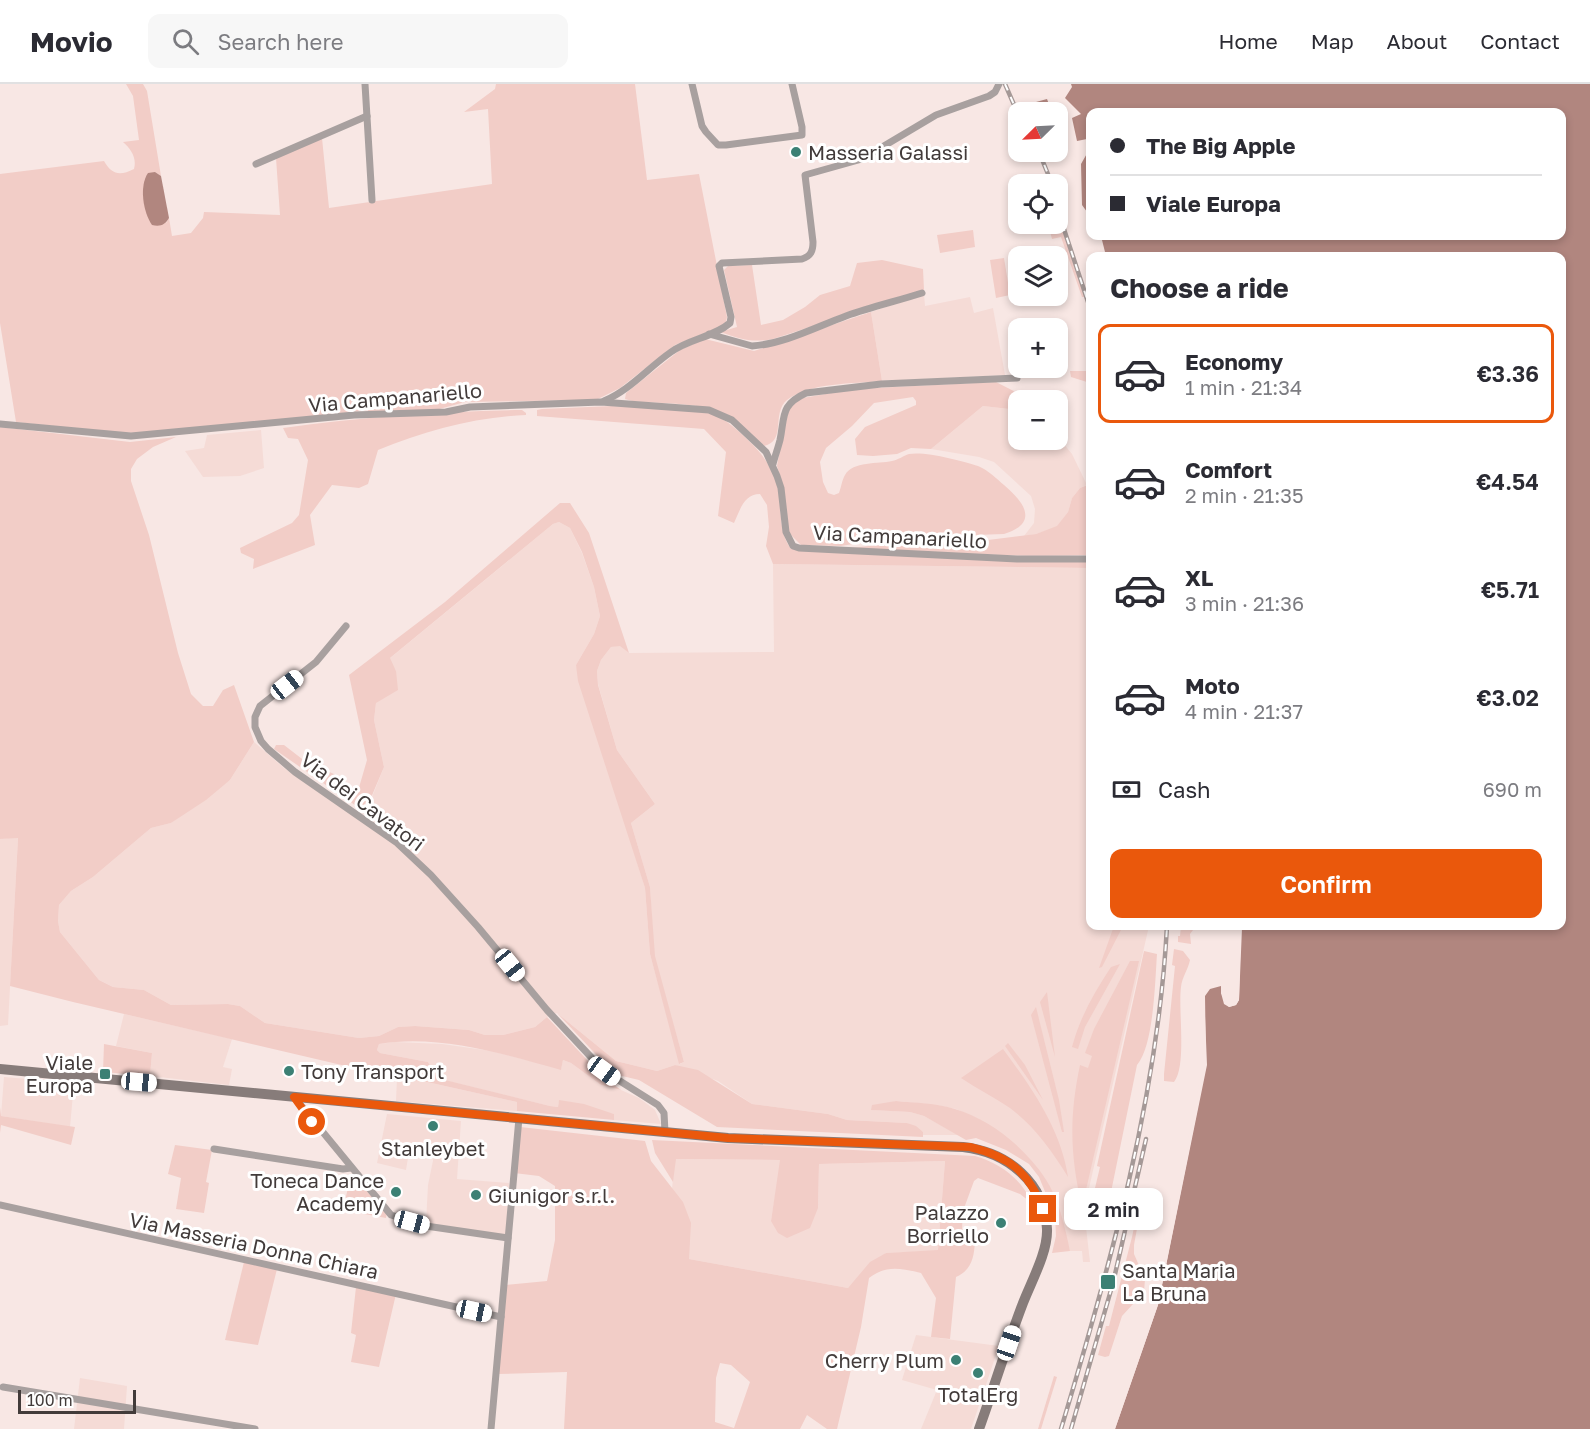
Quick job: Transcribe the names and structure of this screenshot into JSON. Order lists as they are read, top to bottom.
{
  "streets": {
    "street": ["Via Campanariello", "Via dei Cavatori", "Via Masseria Donna Chiara"]
  },
  "places": {
    "other": [
      "Masseria Galassi",
      "Tony Transport",
      "Stanleybet",
      "Toneca Dance Academy",
      "Giunigor s.r.l.",
      "Palazzo Borriello",
      "Cherry Plum",
      "TotalErg"
    ],
    "transit": ["Viale Europa", "Santa Maria La Bruna"]
  },
  "scale_bar": "100 m",
  "north": "bottom left",
  "page": {
    "header": "Movio",
    "search": "Search here",
    "nav": [
      "Home",
      "Map",
      "About",
      "Contact"
    ],
    "map_buttons": ["+", "−"],
    "banner": ["The Big Apple", "Viale Europa"],
    "heading": "Choose a ride",
    "list": [
      {
        "name": "Economy",
        "note": "1 min · 21:34",
        "value": "€3.36"
      },
      {
        "name": "Comfort",
        "note": "2 min · 21:35",
        "value": "€4.54"
      },
      {
        "name": "XL",
        "note": "3 min · 21:36",
        "value": "€5.71"
      },
      {
        "name": "Moto",
        "note": "4 min · 21:37",
        "value": "€3.02"
      }
    ],
    "pay": ["Cash", "690 m"],
    "buttons": "Confirm",
    "bubble": "2 min",
    "scale": "100 m"
  }
}
